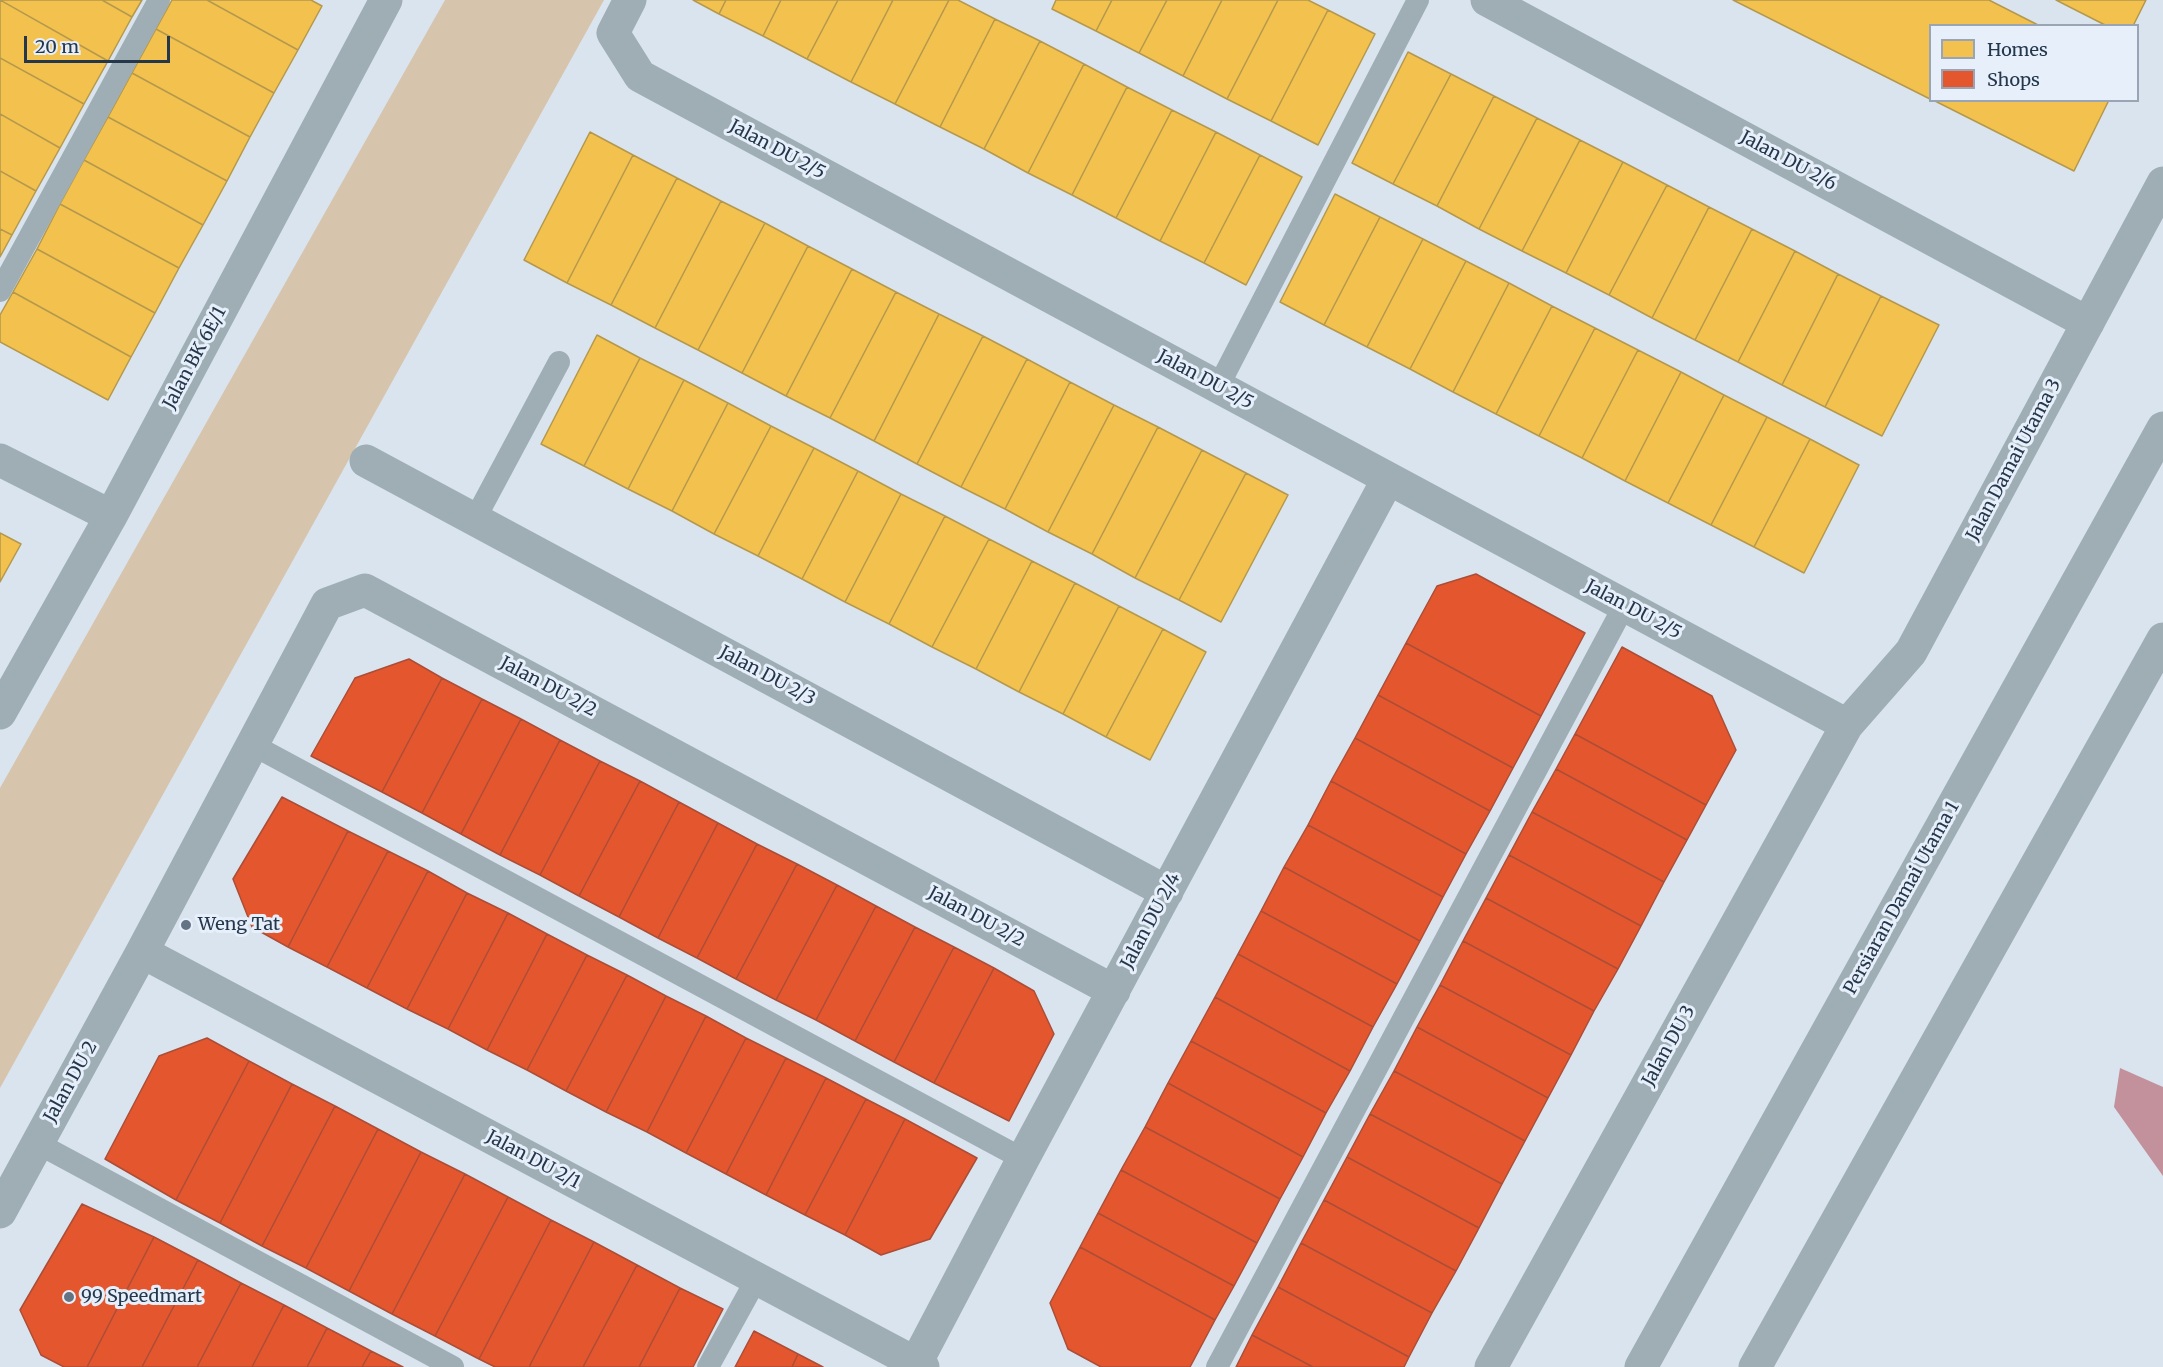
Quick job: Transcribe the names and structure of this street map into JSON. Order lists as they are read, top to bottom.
{
  "streets": {
    "street": [
      "Jalan DU 2/5",
      "Jalan DU 2/6",
      "Jalan BK 6E/1",
      "Jalan Damai Utama 3",
      "Jalan DU 2/3",
      "Jalan DU 2/2",
      "Persiaran Damai Utama 1",
      "Jalan DU 2/4",
      "Jalan DU 3",
      "Jalan DU 2",
      "Jalan DU 2/1"
    ]
  },
  "crossings": [
    ["Jalan DU 2/5", "Jalan Damai Utama 3"],
    ["Jalan DU 2/5", "Jalan DU 2/4"],
    ["Jalan DU 2/5", "Jalan DU 3"],
    ["Jalan DU 2/6", "Jalan Damai Utama 3"],
    ["Jalan Damai Utama 3", "Jalan DU 3"],
    ["Jalan DU 2/3", "Jalan DU 2/4"],
    ["Jalan DU 2/2", "Jalan DU 2/4"],
    ["Jalan DU 2/2", "Jalan DU 2"],
    ["Jalan DU 2/2", "Jalan DU 2/1"],
    ["Jalan DU 2/4", "Jalan DU 2/1"],
    ["Jalan DU 2", "Jalan DU 2/1"]
  ],
  "places": ["Weng Tat", "99 Speedmart"],
  "legend": ["Homes", "Shops"],
  "scale_bar": "20 m"
}
